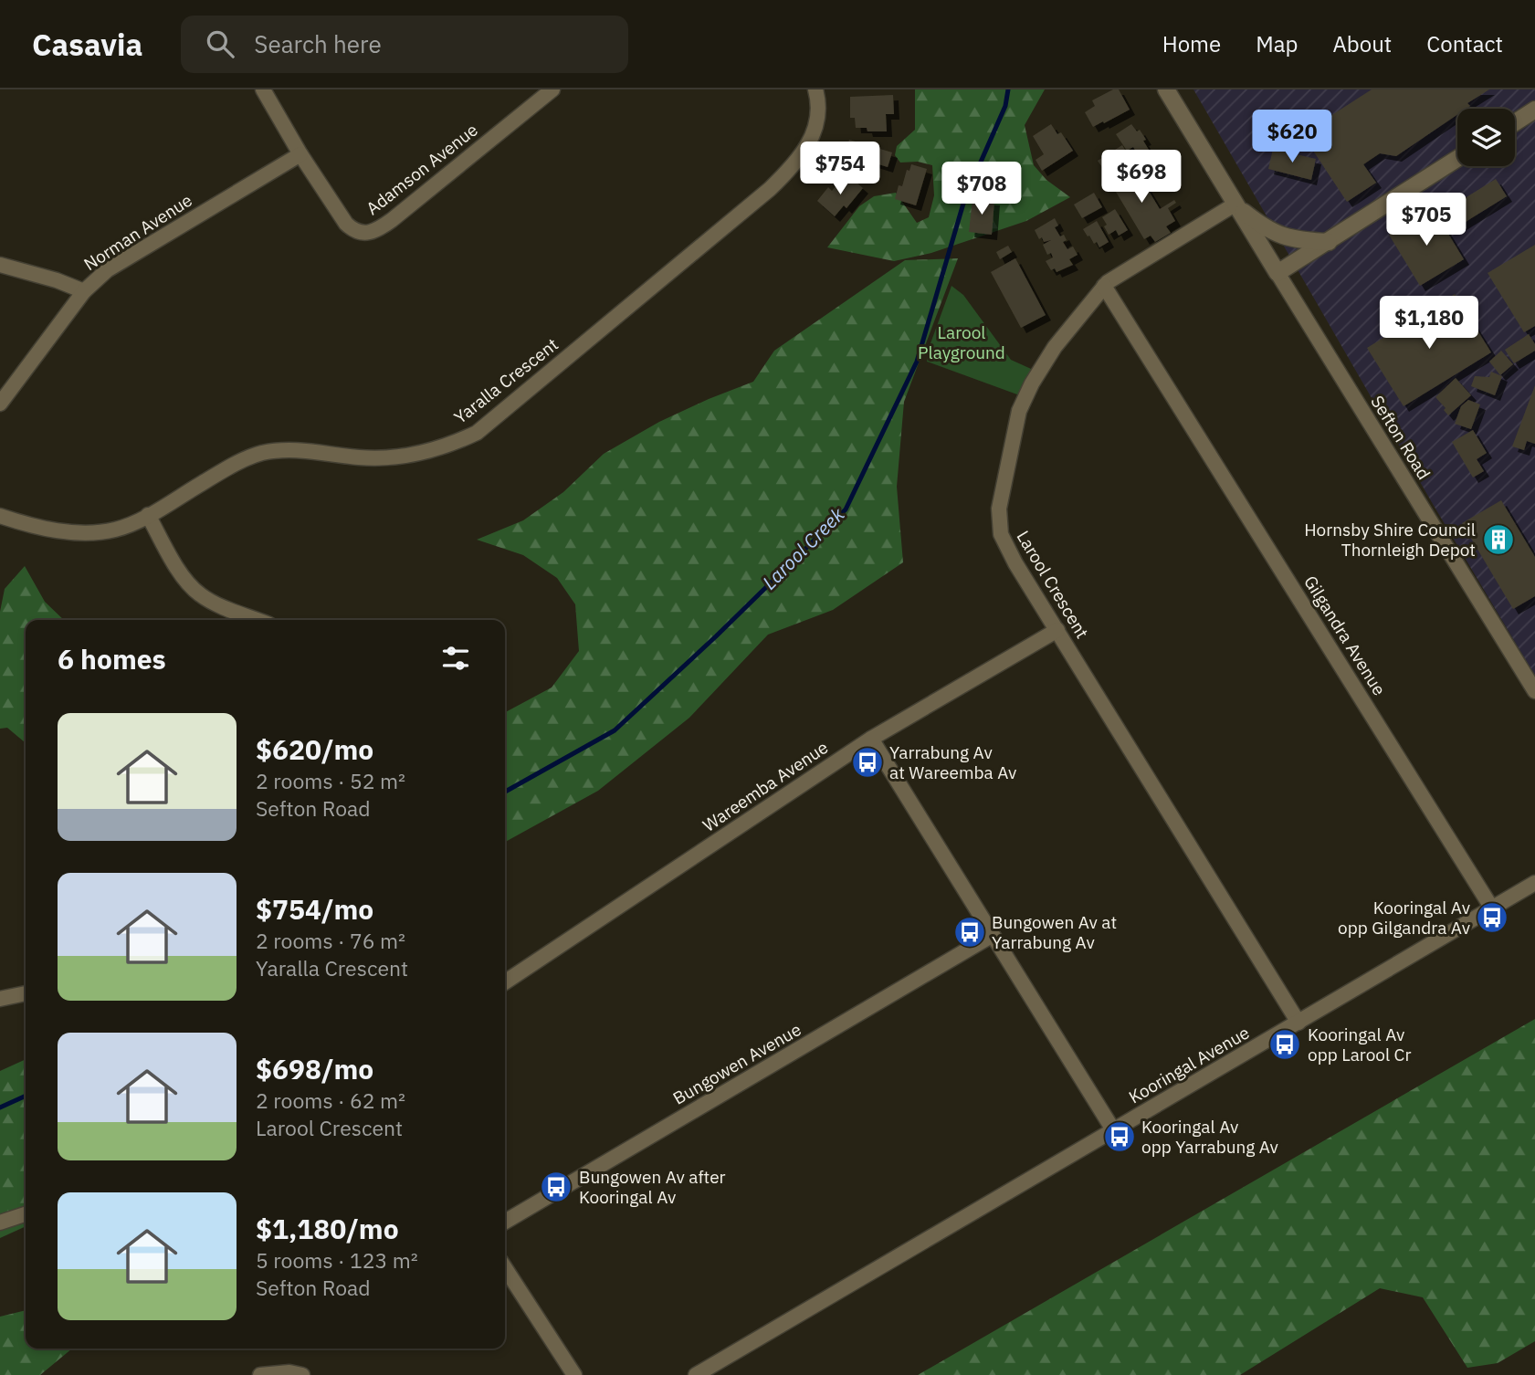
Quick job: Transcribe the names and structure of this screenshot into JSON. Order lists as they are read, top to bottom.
{
  "streets": {
    "street": [
      "Adamson Avenue",
      "Norman Avenue",
      "Yaralla Crescent",
      "Sefton Road",
      "Larool Crescent",
      "Gilgandra Avenue",
      "Wareemba Avenue",
      "Bungowen Avenue",
      "Kooringal Avenue"
    ]
  },
  "crossings": [
    ["Adamson Avenue", "Norman Avenue"],
    ["Sefton Road", "Larool Crescent"],
    ["Larool Crescent", "Gilgandra Avenue"],
    ["Larool Crescent", "Wareemba Avenue"],
    ["Larool Crescent", "Kooringal Avenue"],
    ["Gilgandra Avenue", "Kooringal Avenue"]
  ],
  "water": ["Larool Creek"],
  "parks": ["Larool Playground"],
  "places": {
    "building": ["Hornsby Shire Council Thornleigh Depot"],
    "bus stop": [
      "Yarrabung Av at Wareemba Av",
      "Kooringal Av opp Gilgandra Av",
      "Bungowen Av at Yarrabung Av",
      "Kooringal Av opp Larool Cr",
      "Kooringal Av opp Yarrabung Av",
      "Bungowen Av after Kooringal Av"
    ]
  },
  "page": {
    "header": "Casavia",
    "search": "Search here",
    "nav": [
      "Home",
      "Map",
      "About",
      "Contact"
    ],
    "price": [
      "$620",
      "$754",
      "$698",
      "$708",
      "$705",
      "$1,180"
    ],
    "heading": "6 homes",
    "list": [
      {
        "name": "$620/mo",
        "note": "2 rooms · 52 m² · Sefton Road"
      },
      {
        "name": "$754/mo",
        "note": "2 rooms · 76 m² · Yaralla Crescent"
      },
      {
        "name": "$698/mo",
        "note": "2 rooms · 62 m² · Larool Crescent"
      },
      {
        "name": "$1,180/mo",
        "note": "5 rooms · 123 m² · Sefton Road"
      }
    ]
  }
}
